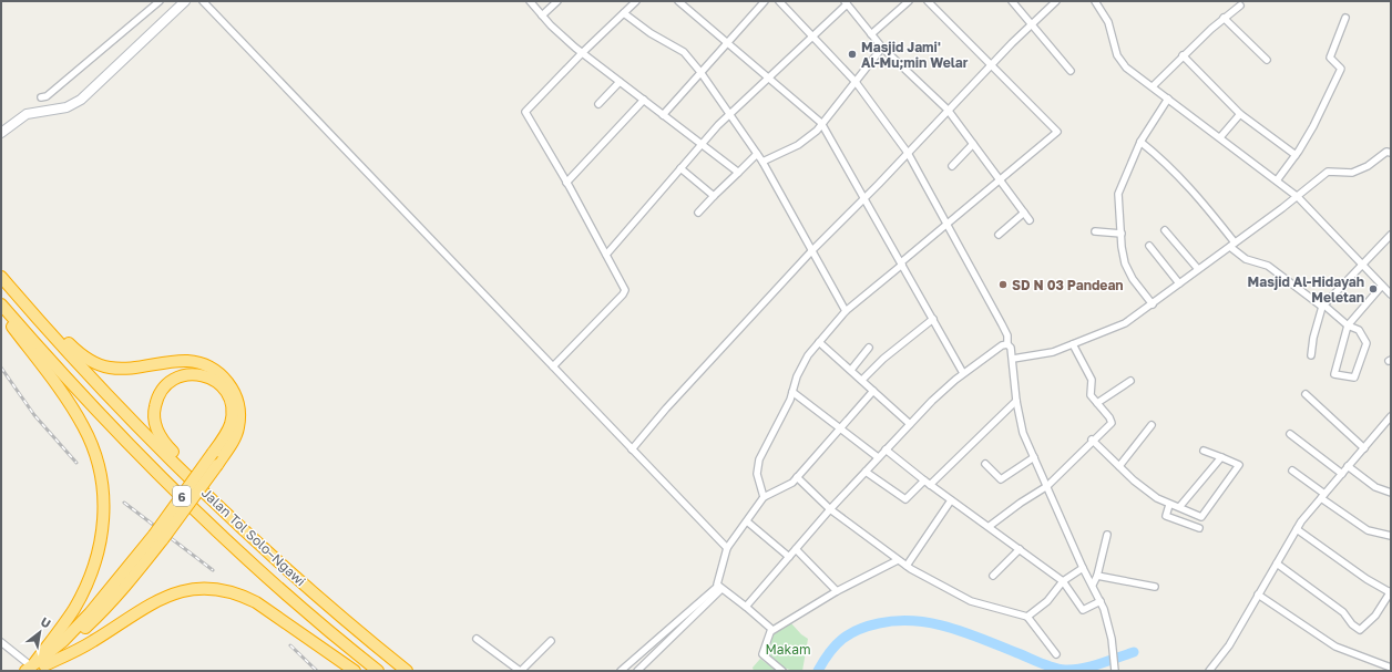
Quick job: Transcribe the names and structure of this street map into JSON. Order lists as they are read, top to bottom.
{
  "streets": {
    "highway": ["6", "Jalan Tol Solo–Ngawi"]
  },
  "parks": ["Makam"],
  "places": ["Masjid Jami' Al-Mu;min Welar", "SD N 03 Pandean", "Masjid Al-Hidayah Meletan"],
  "north": "top right"
}
